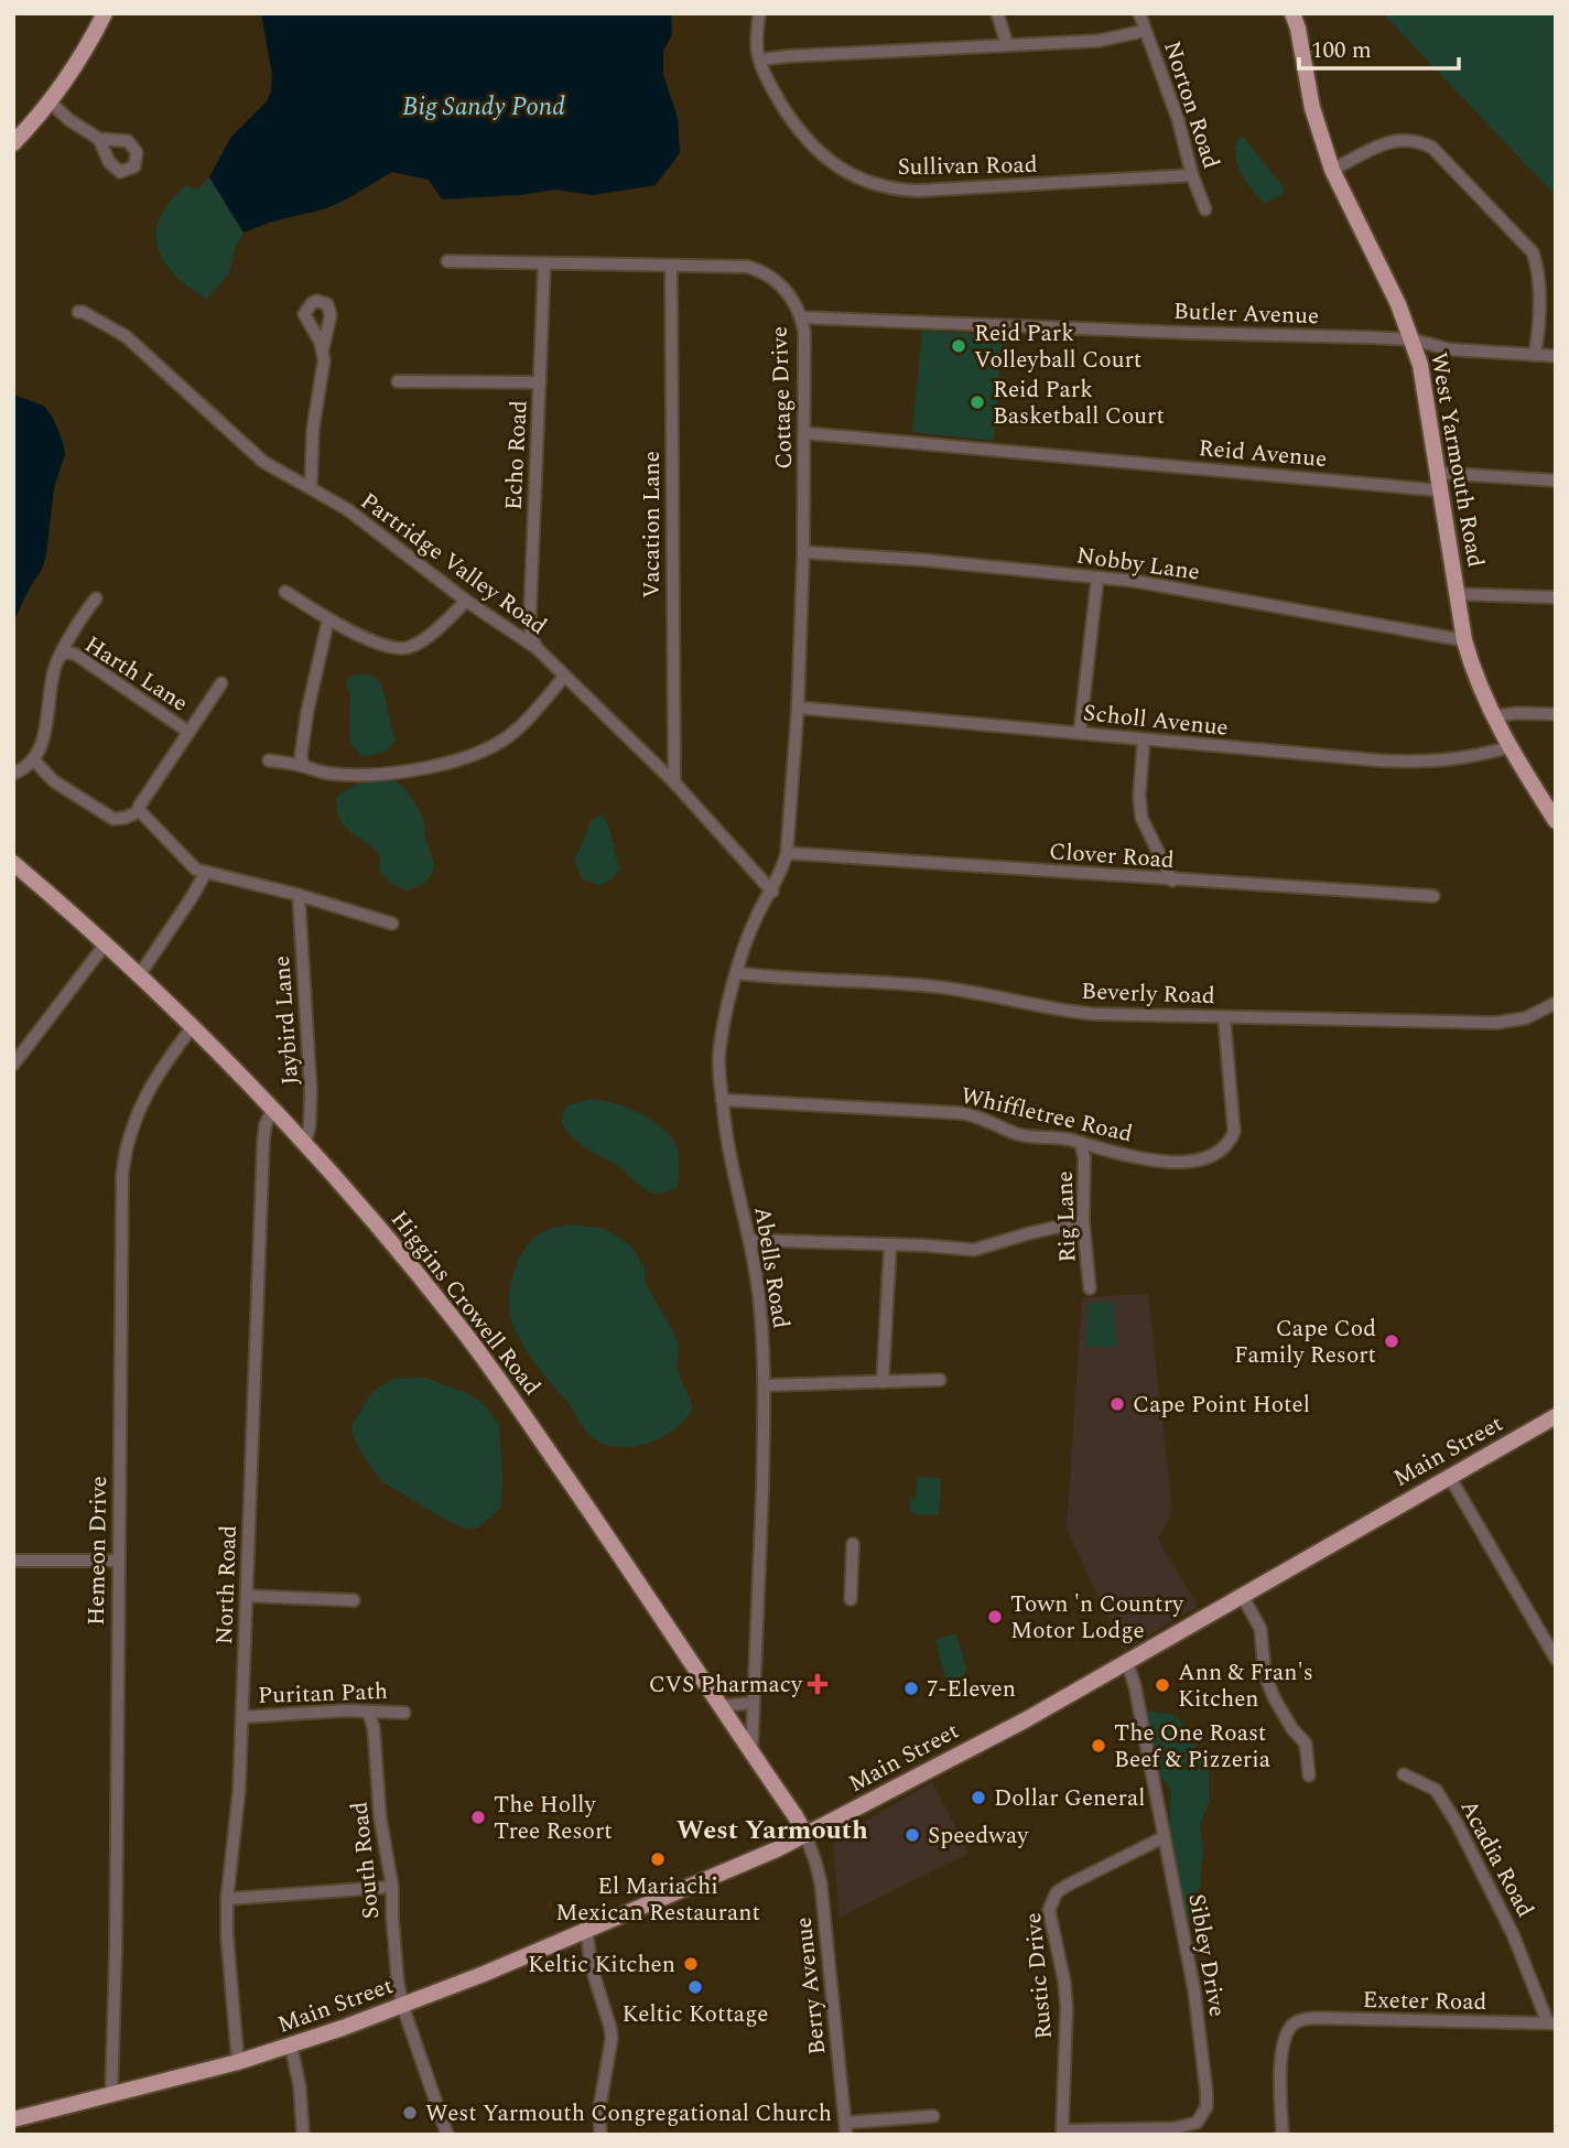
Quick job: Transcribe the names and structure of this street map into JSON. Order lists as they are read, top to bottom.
{
  "streets": {
    "main road": ["West Yarmouth Road", "Higgins Crowell Road", "Main Street"],
    "street": [
      "Norton Road",
      "Sullivan Road",
      "Butler Avenue",
      "Cottage Drive",
      "Reid Avenue",
      "Echo Road",
      "Vacation Lane",
      "Partridge Valley Road",
      "Nobby Lane",
      "Harth Lane",
      "Scholl Avenue",
      "Clover Road",
      "Beverly Road",
      "Jaybird Lane",
      "Whiffletree Road",
      "Rig Lane",
      "Abells Road",
      "Hemeon Drive",
      "North Road",
      "Puritan Path",
      "Acadia Road",
      "South Road",
      "Sibley Drive",
      "Rustic Drive",
      "Berry Avenue",
      "Exeter Road"
    ]
  },
  "crossings": [
    ["Norton Road", "Sullivan Road"],
    ["Butler Avenue", "Cottage Drive"],
    ["Butler Avenue", "West Yarmouth Road"],
    ["Cottage Drive", "Reid Avenue"],
    ["Cottage Drive", "Echo Road"],
    ["Cottage Drive", "Vacation Lane"],
    ["Cottage Drive", "Nobby Lane"],
    ["Cottage Drive", "Scholl Avenue"],
    ["Cottage Drive", "Clover Road"],
    ["Cottage Drive", "Abells Road"],
    ["Reid Avenue", "West Yarmouth Road"],
    ["Echo Road", "Partridge Valley Road"],
    ["West Yarmouth Road", "Nobby Lane"],
    ["West Yarmouth Road", "Scholl Avenue"],
    ["Vacation Lane", "Partridge Valley Road"],
    ["Partridge Valley Road", "Abells Road"],
    ["Clover Road", "Abells Road"],
    ["Beverly Road", "Whiffletree Road"],
    ["Beverly Road", "Abells Road"],
    ["Jaybird Lane", "Higgins Crowell Road"],
    ["Whiffletree Road", "Rig Lane"],
    ["Whiffletree Road", "Abells Road"],
    ["Abells Road", "Higgins Crowell Road"],
    ["Higgins Crowell Road", "Main Street"],
    ["Higgins Crowell Road", "Hemeon Drive"],
    ["Higgins Crowell Road", "North Road"],
    ["Higgins Crowell Road", "Berry Avenue"],
    ["Main Street", "Hemeon Drive"],
    ["Main Street", "North Road"],
    ["Main Street", "South Road"],
    ["Main Street", "Sibley Drive"],
    ["Main Street", "Berry Avenue"],
    ["North Road", "Puritan Path"],
    ["Puritan Path", "South Road"],
    ["Acadia Road", "Exeter Road"],
    ["Sibley Drive", "Rustic Drive"]
  ],
  "districts": ["West Yarmouth"],
  "water": ["Big Sandy Pond"],
  "places": {
    "other": [
      "Reid Park Volleyball Court",
      "Reid Park Basketball Court",
      "Cape Cod Family Resort",
      "Cape Point Hotel",
      "Town 'n Country Motor Lodge",
      "Ann & Fran's Kitchen",
      "7-Eleven",
      "The One Roast Beef & Pizzeria",
      "Dollar General",
      "The Holly Tree Resort",
      "Speedway",
      "El Mariachi Mexican Restaurant",
      "Keltic Kitchen",
      "Keltic Kottage",
      "West Yarmouth Congregational Church"
    ],
    "health": ["CVS Pharmacy"]
  },
  "scale_bar": "100 m"
}
